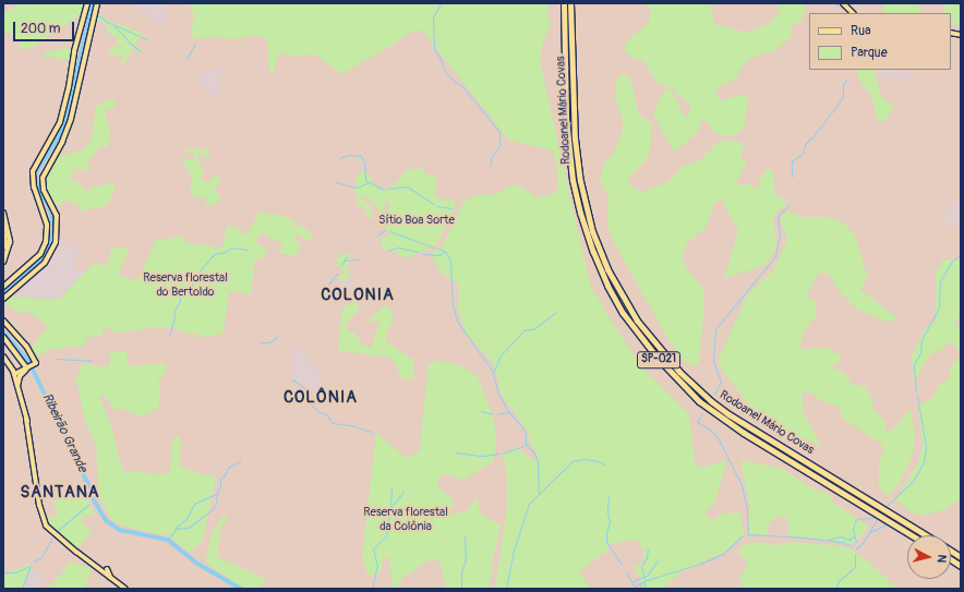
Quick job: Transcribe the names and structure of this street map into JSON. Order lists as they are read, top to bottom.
{
  "streets": {
    "highway": ["Rodoanel Mário Covas", "SP-021"]
  },
  "districts": ["COLONIA", "COLÔNIA", "SANTANA"],
  "water": ["Ribeirão Grande"],
  "parks": ["Sítio Boa Sorte", "Reserva florestal do Bertoldo", "Reserva florestal da Colônia"],
  "legend": ["Rua", "Parque"],
  "scale_bar": "200 m",
  "north": "right"
}
